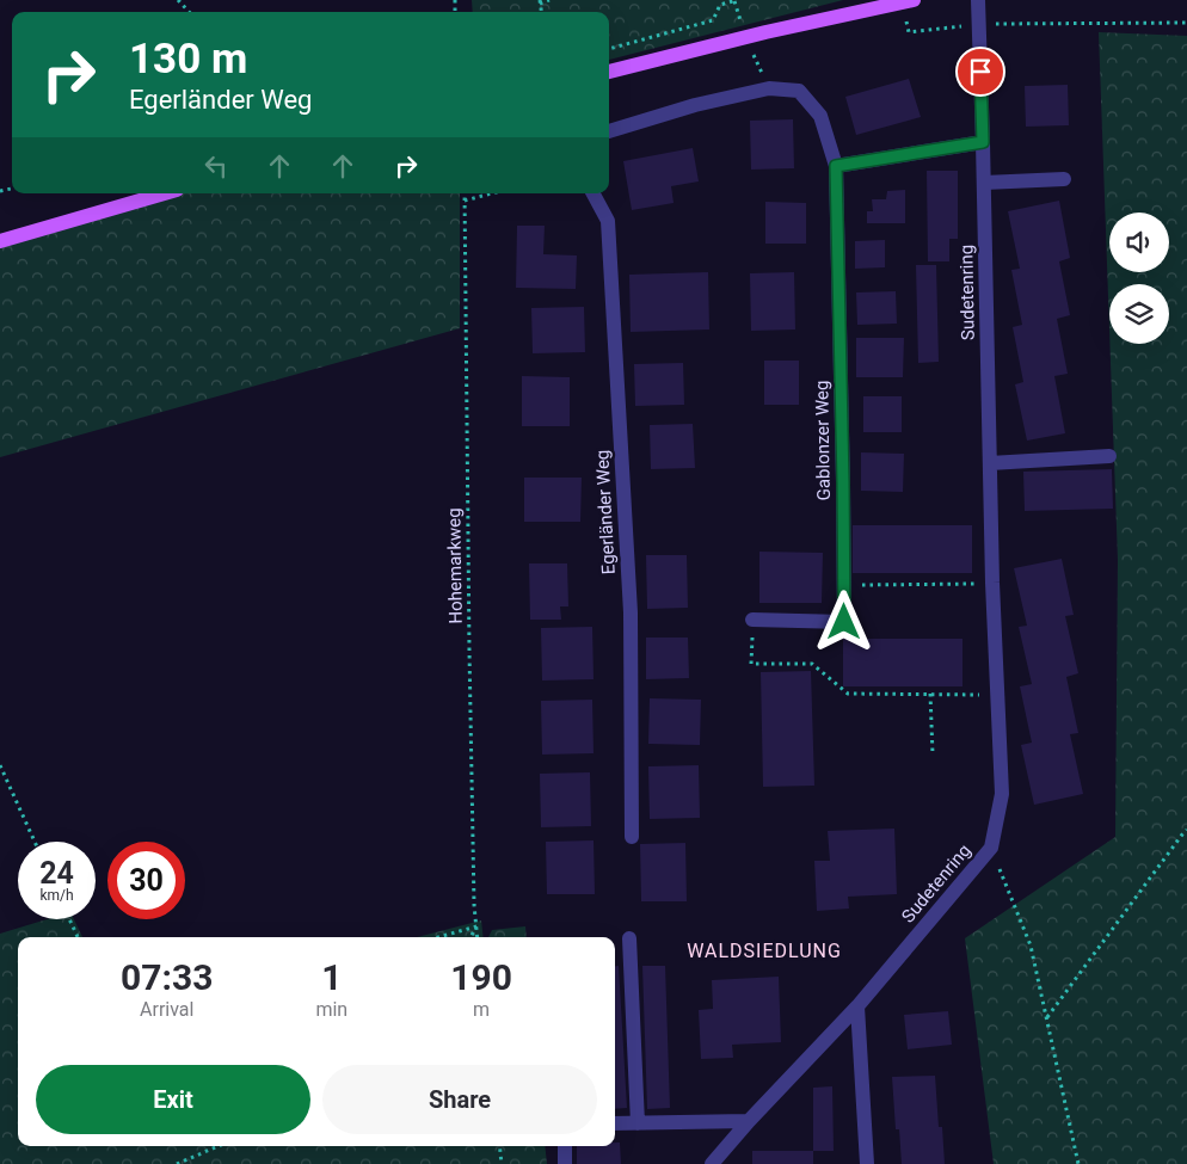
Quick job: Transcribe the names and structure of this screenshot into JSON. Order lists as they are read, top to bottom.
{
  "streets": {
    "street": ["Sudetenring", "Gablonzer Weg", "Egerländer Weg"],
    "path": ["Hohemarkweg"]
  },
  "districts": ["WALDSIEDLUNG"],
  "page": {
    "turn": ["130 m", "Egerländer Weg"],
    "speed": "24 km/h",
    "limit": "30",
    "eta": [
      "07:33",
      "Arrival",
      "1",
      "min",
      "190",
      "m"
    ],
    "buttons": ["Exit", "Share"]
  }
}
